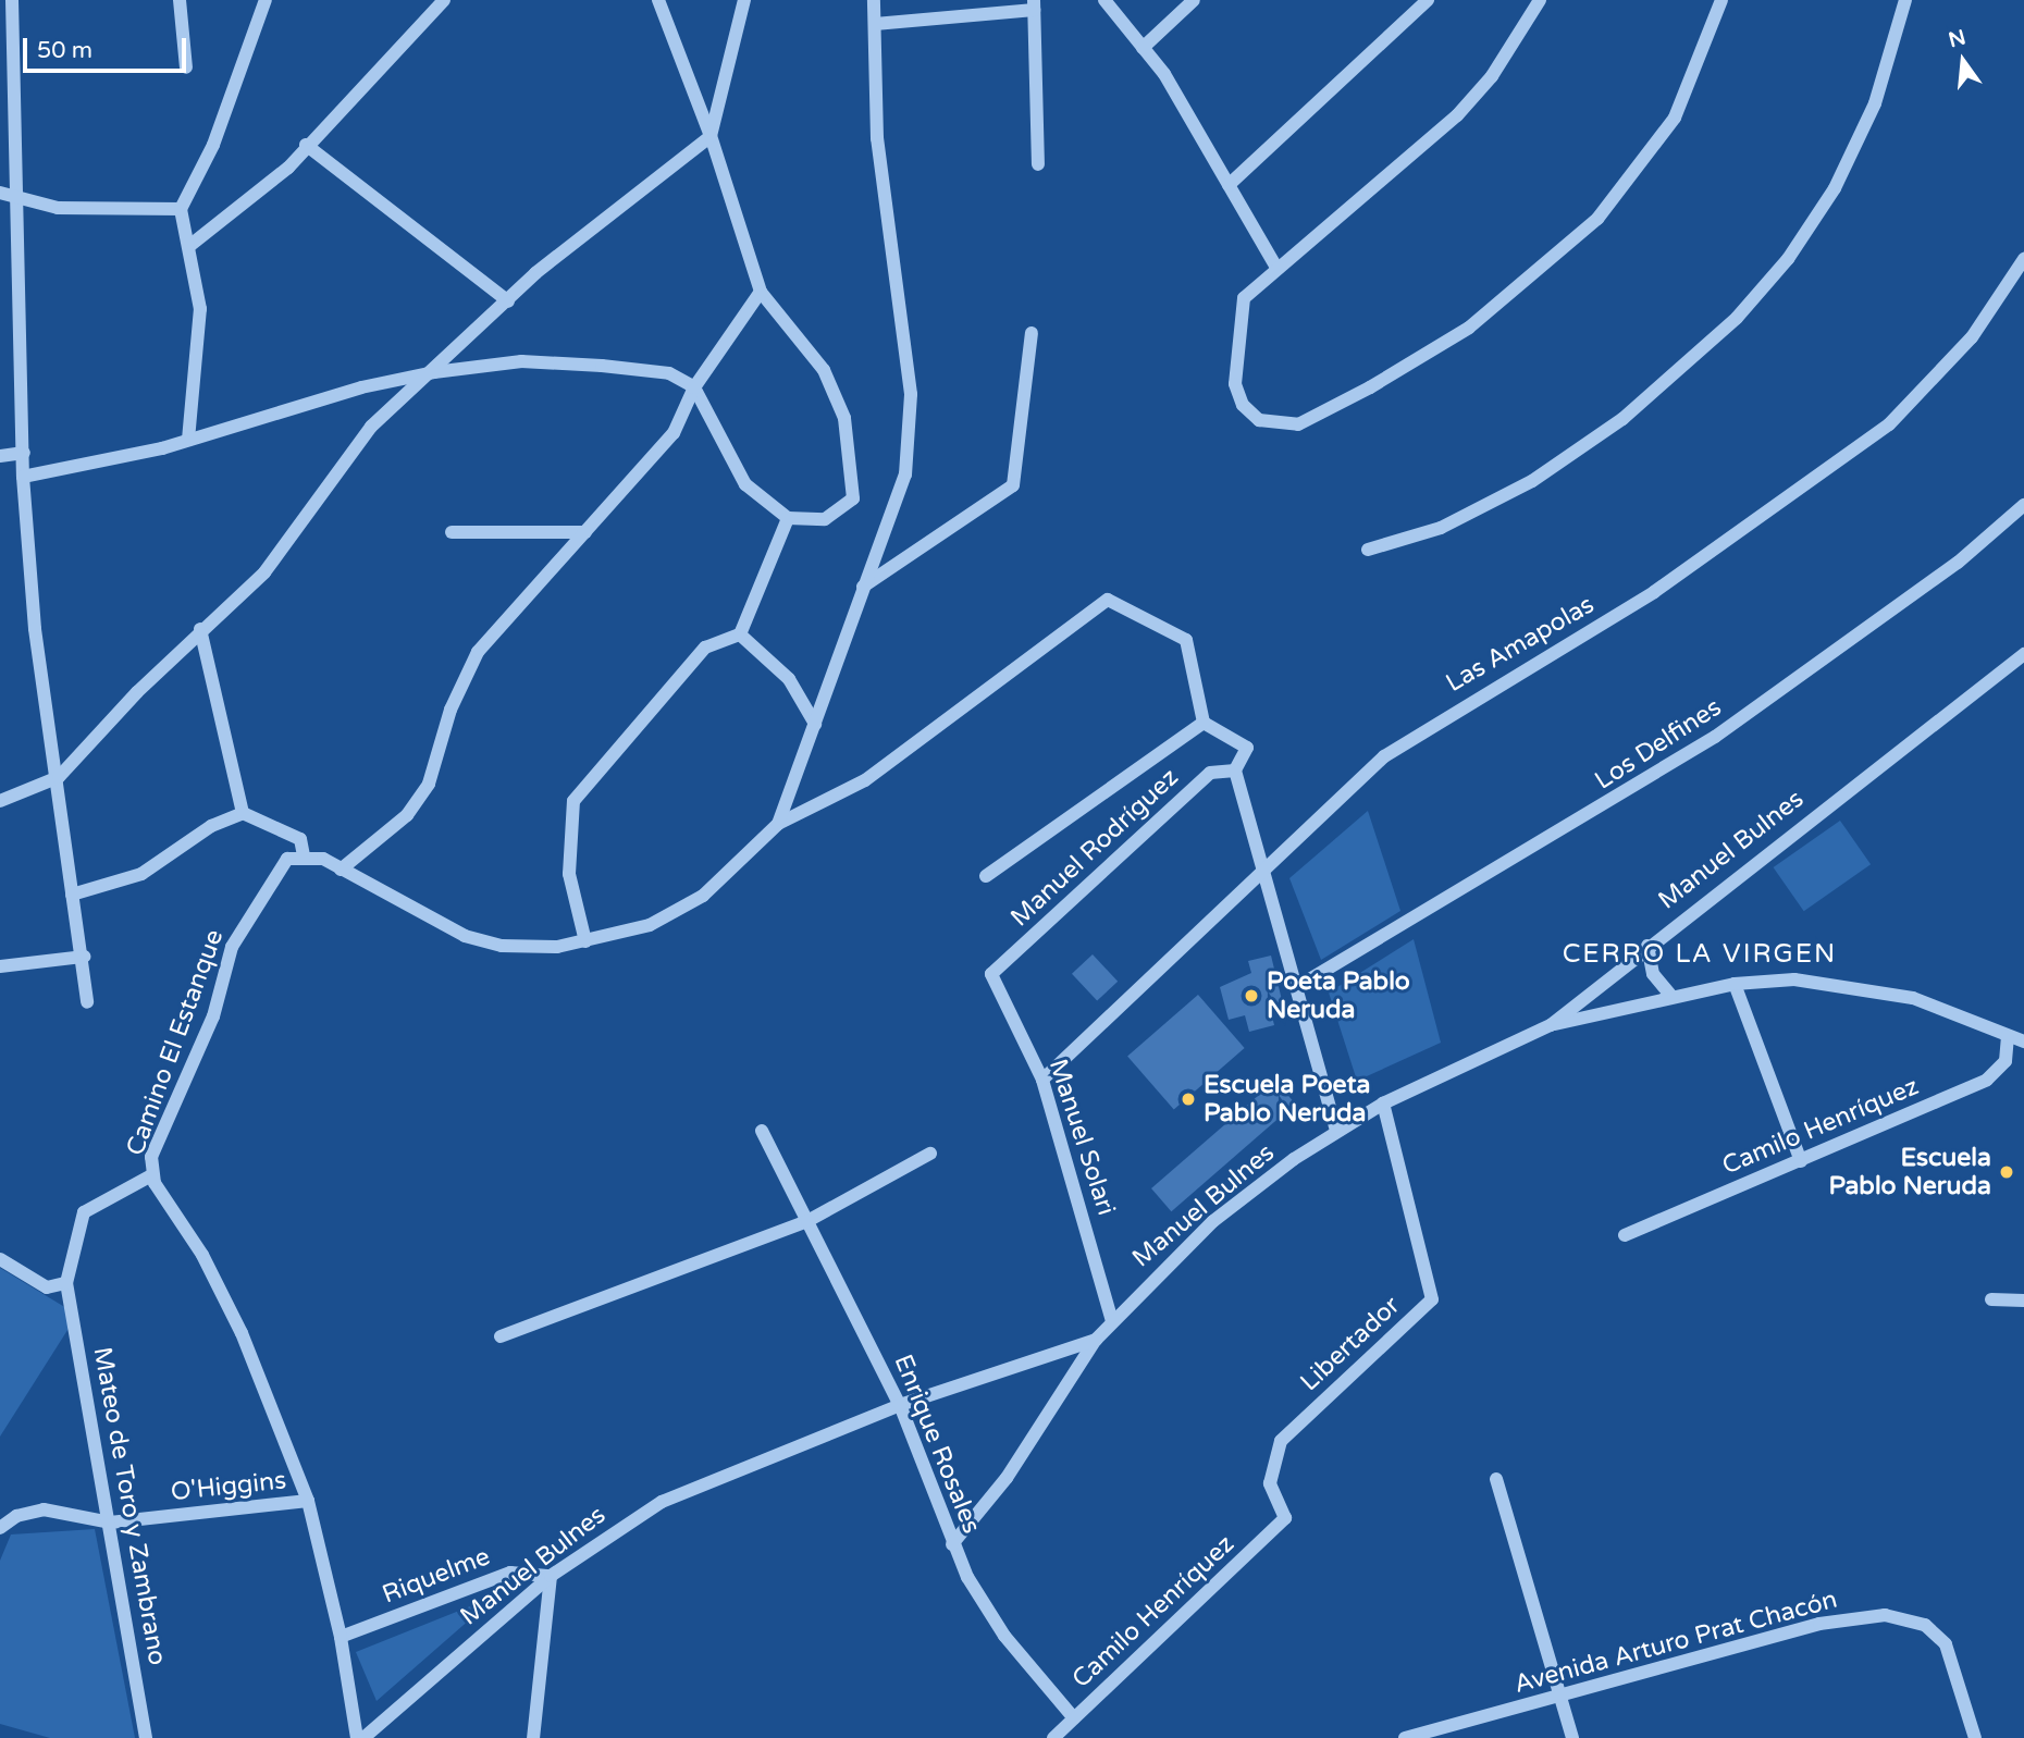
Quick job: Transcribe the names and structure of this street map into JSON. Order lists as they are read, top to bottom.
{
  "streets": {
    "street": [
      "Las Amapolas",
      "Los Delfines",
      "Manuel Rodríguez",
      "Manuel Bulnes",
      "Camino El Estanque",
      "Camilo Henríquez",
      "Manuel Solari",
      "Libertador",
      "Enrique Rosales",
      "O'Higgins",
      "Mateo de Toro y Zambrano",
      "Riquelme",
      "Avenida Arturo Prat Chacón"
    ]
  },
  "crossings": [
    ["Las Amapolas", "Manuel Solari"],
    ["Manuel Rodríguez", "Manuel Solari"],
    ["Manuel Bulnes", "Manuel Solari"],
    ["Manuel Bulnes", "Libertador"],
    ["Manuel Bulnes", "Enrique Rosales"],
    ["Manuel Bulnes", "Riquelme"],
    ["Camino El Estanque", "O'Higgins"],
    ["Camino El Estanque", "Riquelme"],
    ["Camilo Henríquez", "Libertador"],
    ["Camilo Henríquez", "Enrique Rosales"],
    ["O'Higgins", "Mateo de Toro y Zambrano"]
  ],
  "districts": ["CERRO LA VIRGEN"],
  "places": ["Poeta Pablo Neruda", "Escuela Poeta Pablo Neruda", "Escuela Pablo Neruda"],
  "scale_bar": "50 m",
  "north": "top"
}
